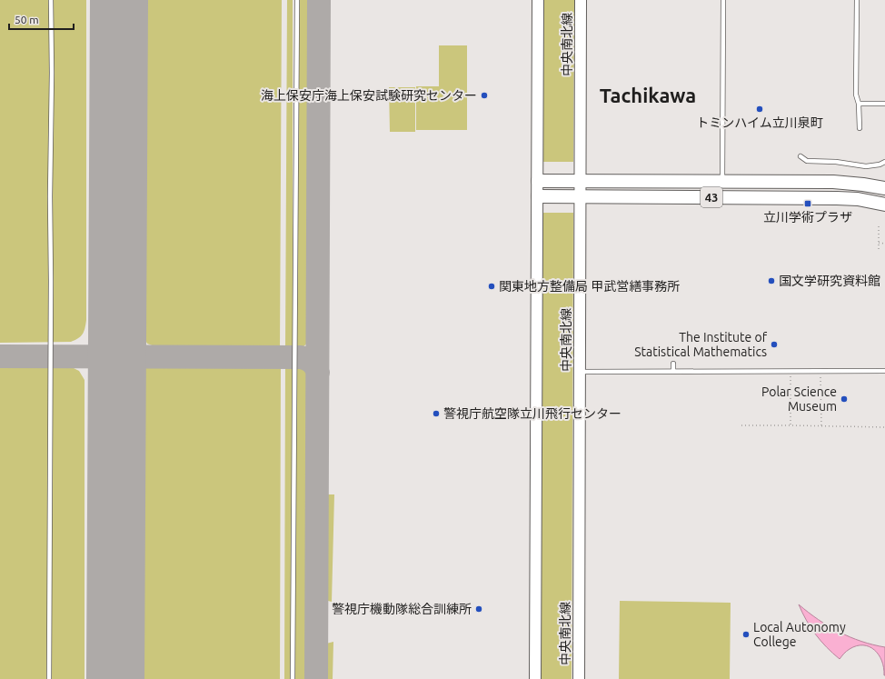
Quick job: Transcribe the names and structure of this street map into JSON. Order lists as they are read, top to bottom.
{
  "streets": {
    "main road": ["中央南北線", "43"]
  },
  "crossings": [
    ["中央南北線", "43"]
  ],
  "districts": ["Tachikawa"],
  "places": {
    "other": [
      "海上保安庁海上保安試験研究センター",
      "トミンハイム立川泉町",
      "国文学研究資料館",
      "関東地方整備局 甲武営繕事務所",
      "The Institute of Statistical Mathematics",
      "Polar Science Museum",
      "警視庁航空隊立川飛行センター",
      "警視庁機動隊総合訓練所",
      "Local Autonomy College"
    ],
    "transit": ["立川学術プラザ"]
  },
  "scale_bar": "50 m"
}
